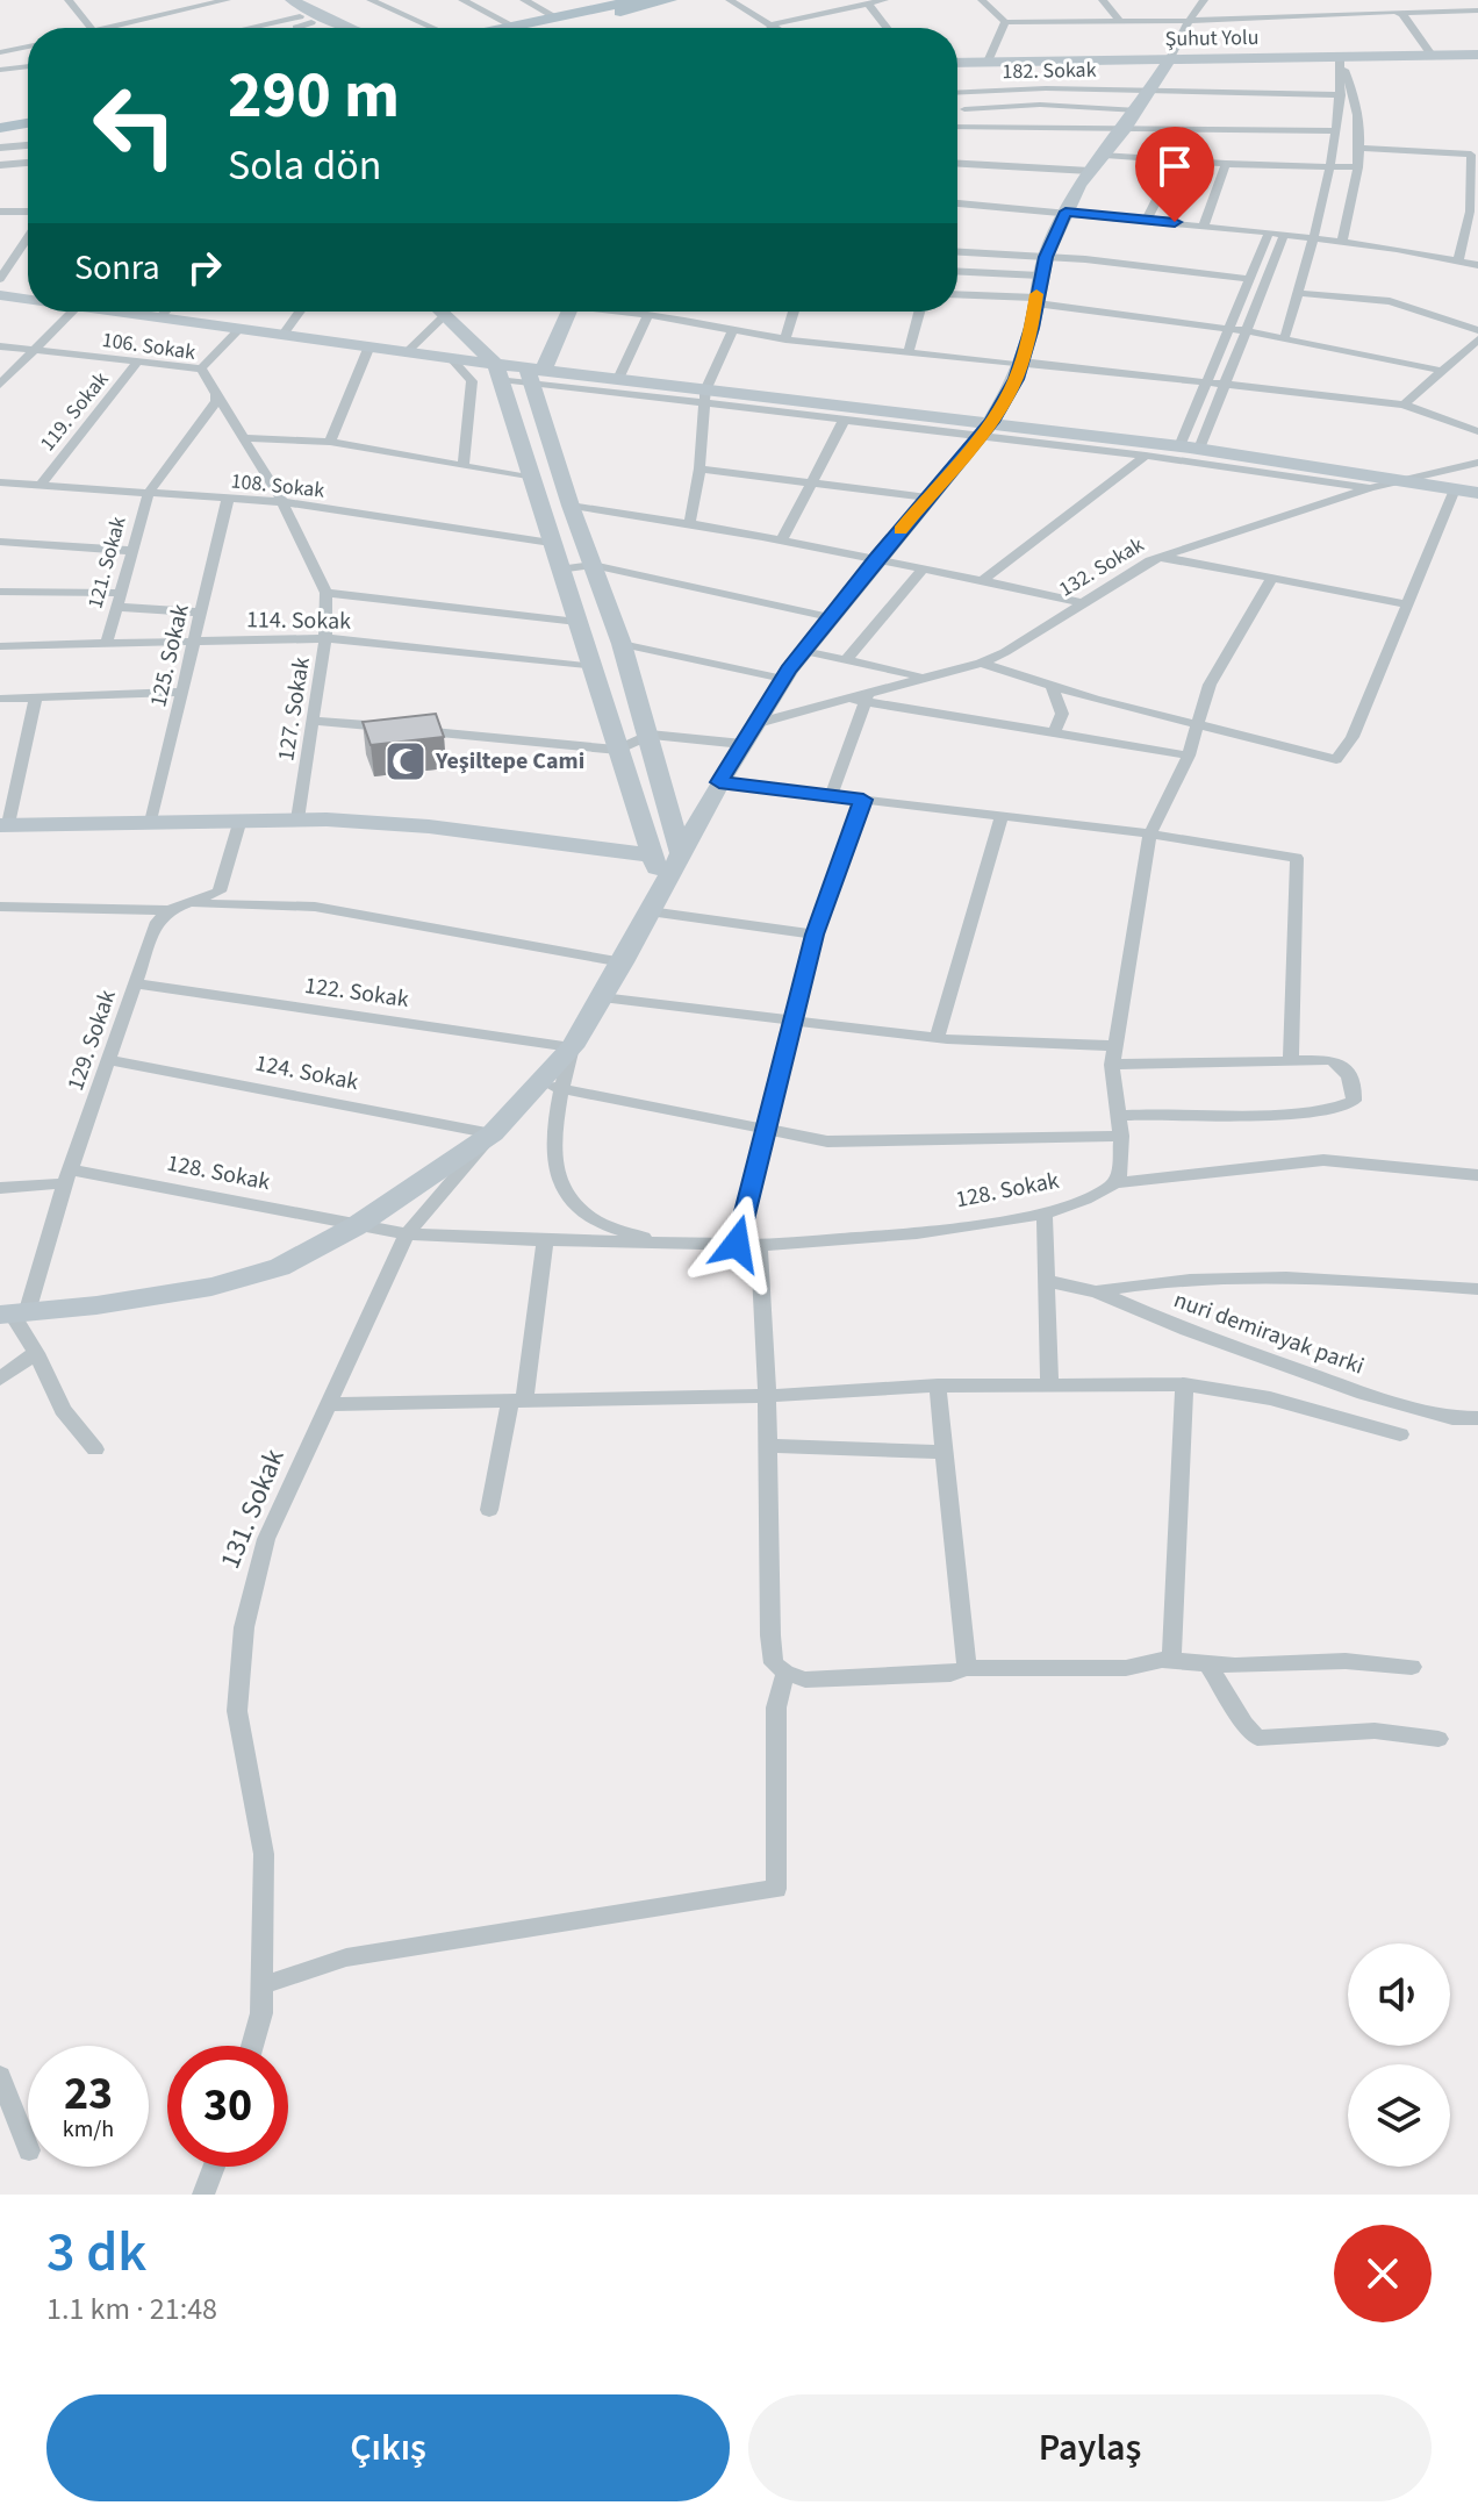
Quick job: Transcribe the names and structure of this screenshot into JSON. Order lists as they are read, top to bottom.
{
  "streets": {
    "street": [
      "Şuhut Yolu",
      "182. Sokak",
      "106. Sokak",
      "119. Sokak",
      "108. Sokak",
      "121. Sokak",
      "132. Sokak",
      "114. Sokak",
      "125. Sokak",
      "127. Sokak",
      "122. Sokak",
      "129. Sokak",
      "124. Sokak",
      "128. Sokak",
      "nuri demirayak parki",
      "131. Sokak"
    ]
  },
  "crossings": [
    ["106. Sokak", "119. Sokak"],
    ["106. Sokak", "127. Sokak"],
    ["119. Sokak", "108. Sokak"],
    ["108. Sokak", "121. Sokak"],
    ["108. Sokak", "125. Sokak"],
    ["108. Sokak", "127. Sokak"],
    ["121. Sokak", "114. Sokak"],
    ["114. Sokak", "125. Sokak"],
    ["114. Sokak", "127. Sokak"],
    ["122. Sokak", "129. Sokak"],
    ["129. Sokak", "124. Sokak"],
    ["129. Sokak", "128. Sokak"],
    ["124. Sokak", "131. Sokak"],
    ["128. Sokak", "131. Sokak"]
  ],
  "places": {
    "mosque": ["Yeşiltepe Cami"]
  },
  "page": {
    "turn": ["290 m", "Sola dön"],
    "then": "Sonra",
    "speed": "23 km/h",
    "limit": "30",
    "heading": ["3 dk", "1.1 km · 21:48"],
    "buttons": ["Çıkış", "Paylaş"]
  }
}
